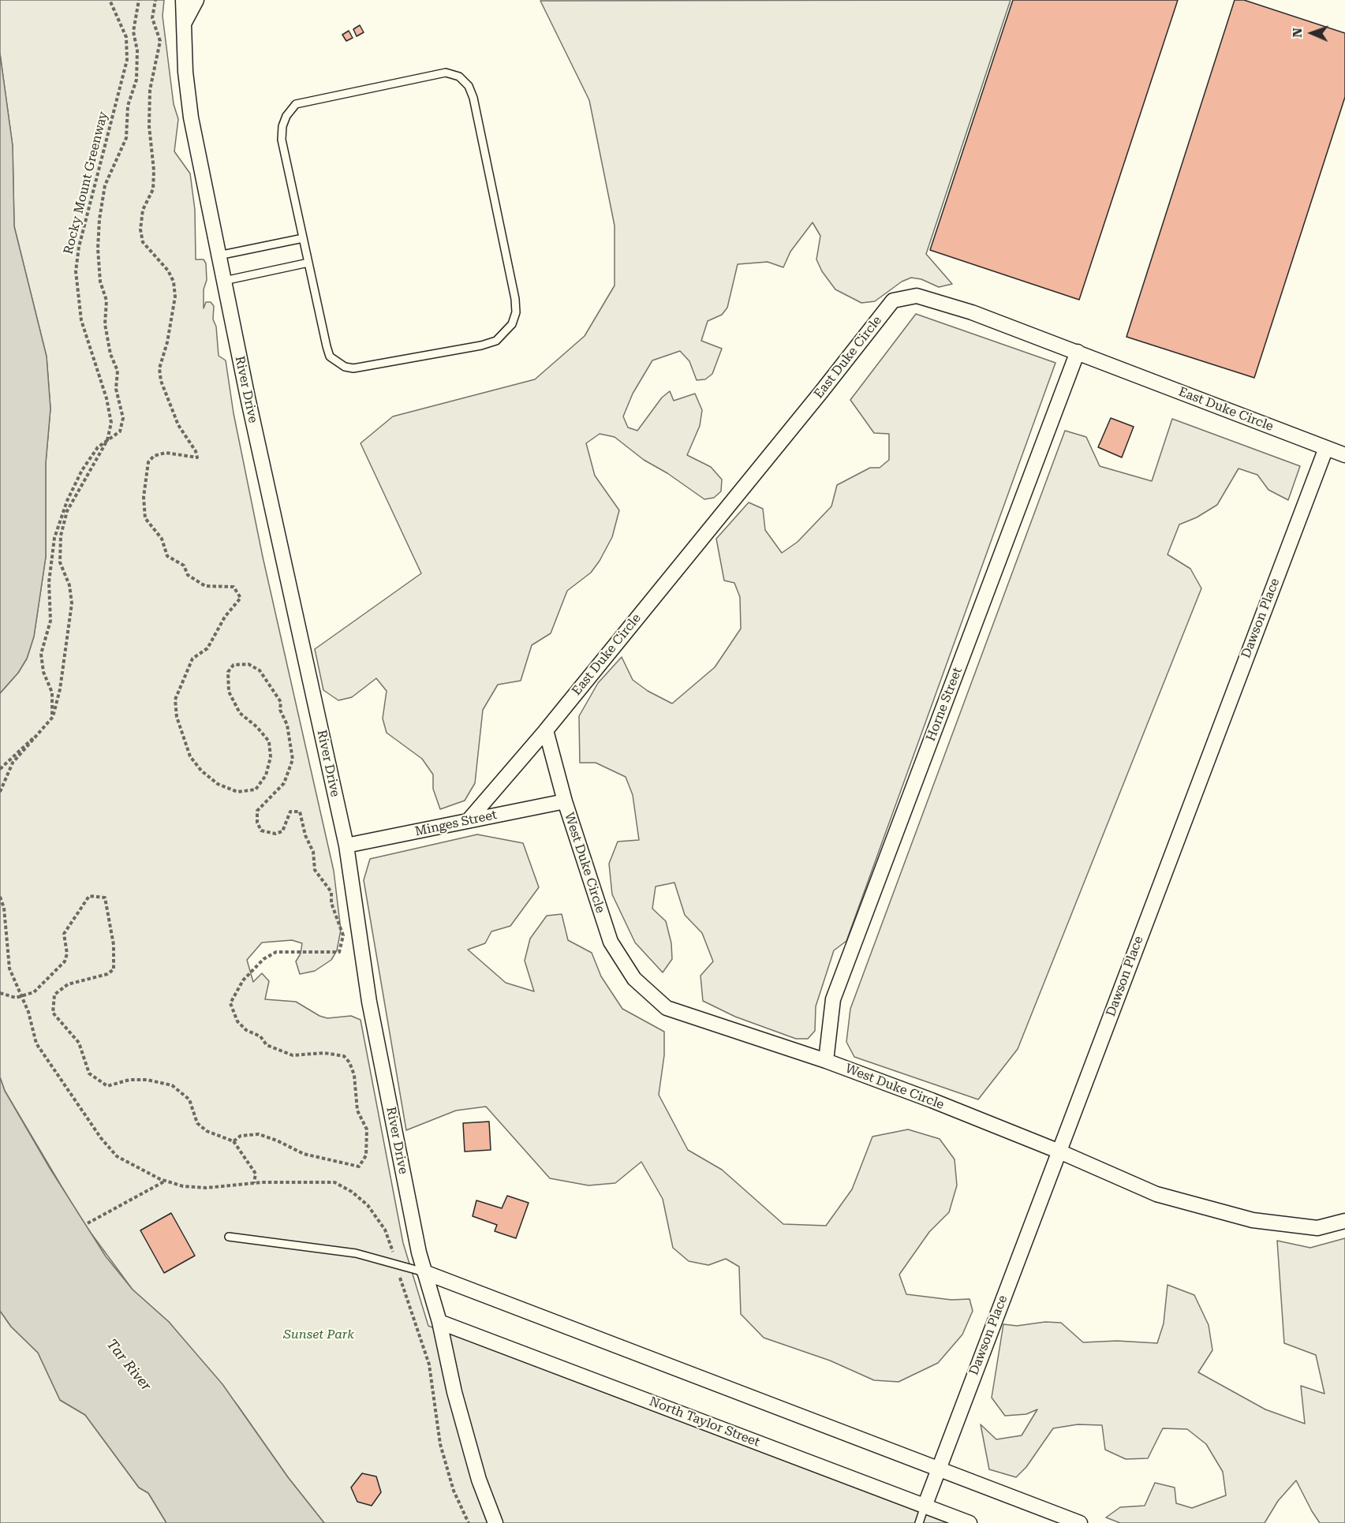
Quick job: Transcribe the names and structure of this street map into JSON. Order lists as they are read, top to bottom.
{
  "streets": {
    "street": [
      "East Duke Circle",
      "River Drive",
      "Dawson Place",
      "Horne Street",
      "Minges Street",
      "West Duke Circle",
      "North Taylor Street"
    ],
    "path": ["Rocky Mount Greenway"]
  },
  "crossings": [
    ["East Duke Circle", "Dawson Place"],
    ["East Duke Circle", "Horne Street"],
    ["East Duke Circle", "Minges Street"],
    ["River Drive", "Minges Street"],
    ["River Drive", "North Taylor Street"],
    ["Dawson Place", "West Duke Circle"],
    ["Dawson Place", "North Taylor Street"],
    ["Horne Street", "West Duke Circle"],
    ["Minges Street", "West Duke Circle"]
  ],
  "water": ["Tar River"],
  "parks": ["Sunset Park"],
  "north": "left"
}
